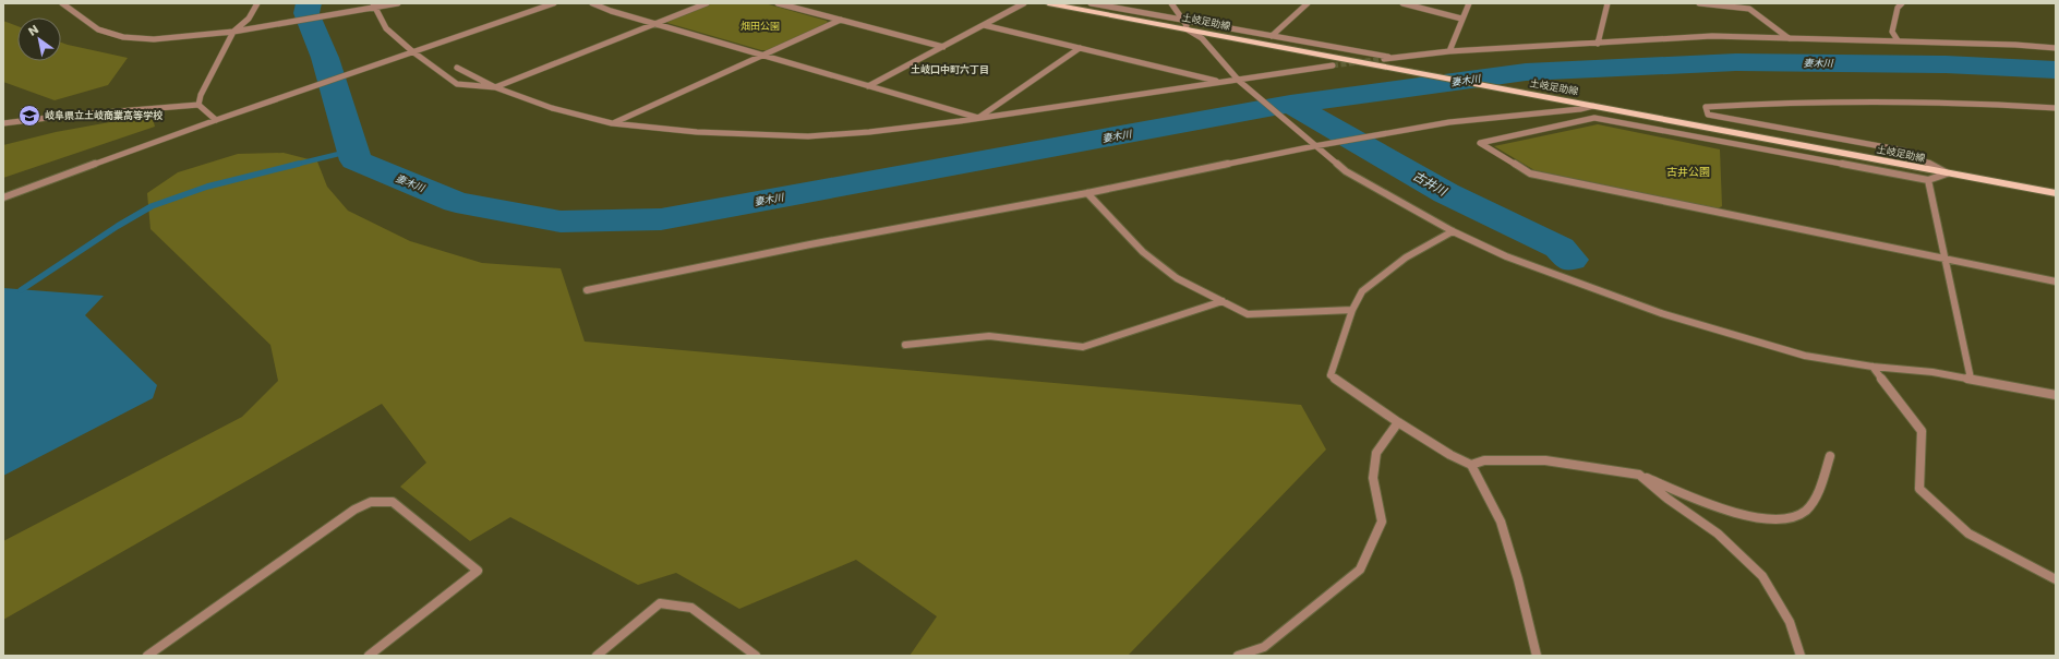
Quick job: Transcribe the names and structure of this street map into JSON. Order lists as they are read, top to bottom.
{
  "streets": {
    "main road": ["土岐足助線"]
  },
  "districts": ["土岐口中町六丁目"],
  "water": ["妻木川", "古井川"],
  "parks": ["畑田公園", "古井公園"],
  "places": {
    "school or university": ["岐阜県立土岐商業高等学校"]
  },
  "north": "top left"
}
